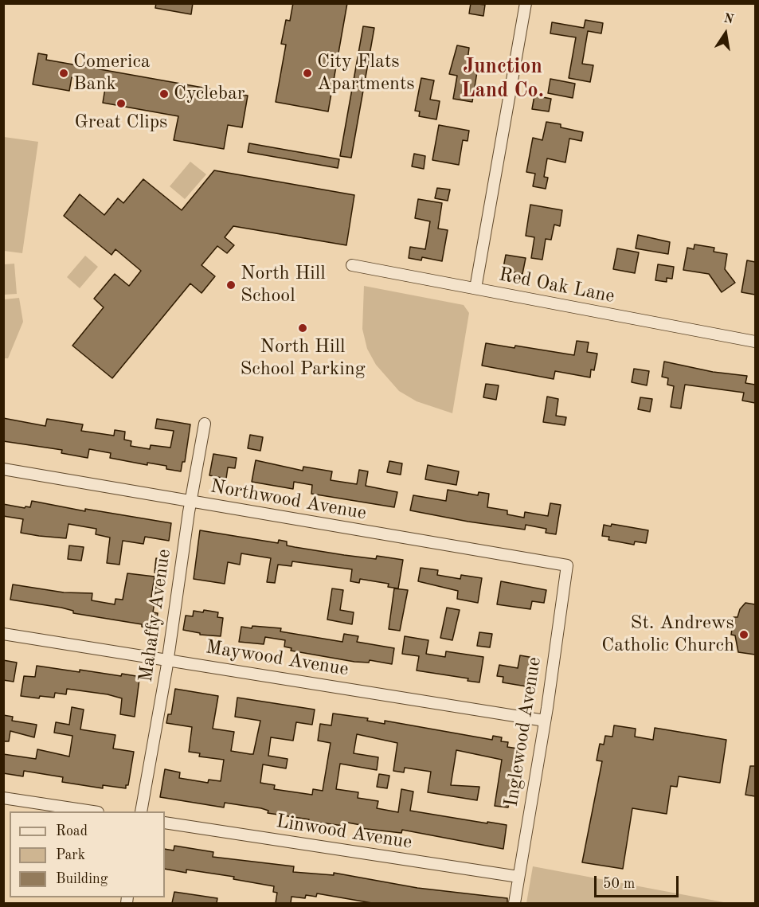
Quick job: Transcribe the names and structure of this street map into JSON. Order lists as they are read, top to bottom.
{
  "streets": {
    "street": [
      "Red Oak Lane",
      "Northwood Avenue",
      "Mahaffy Avenue",
      "Maywood Avenue",
      "Inglewood Avenue",
      "Linwood Avenue"
    ]
  },
  "crossings": [
    ["Northwood Avenue", "Mahaffy Avenue"],
    ["Northwood Avenue", "Inglewood Avenue"],
    ["Mahaffy Avenue", "Maywood Avenue"],
    ["Maywood Avenue", "Inglewood Avenue"],
    ["Inglewood Avenue", "Linwood Avenue"]
  ],
  "districts": ["Junction Land Co."],
  "places": [
    "Comerica Bank",
    "City Flats Apartments",
    "Cyclebar",
    "Great Clips",
    "North Hill School",
    "North Hill School Parking",
    "St. Andrews Catholic Church"
  ],
  "legend": ["Road", "Park", "Building"],
  "scale_bar": "50 m",
  "north": "top"
}
